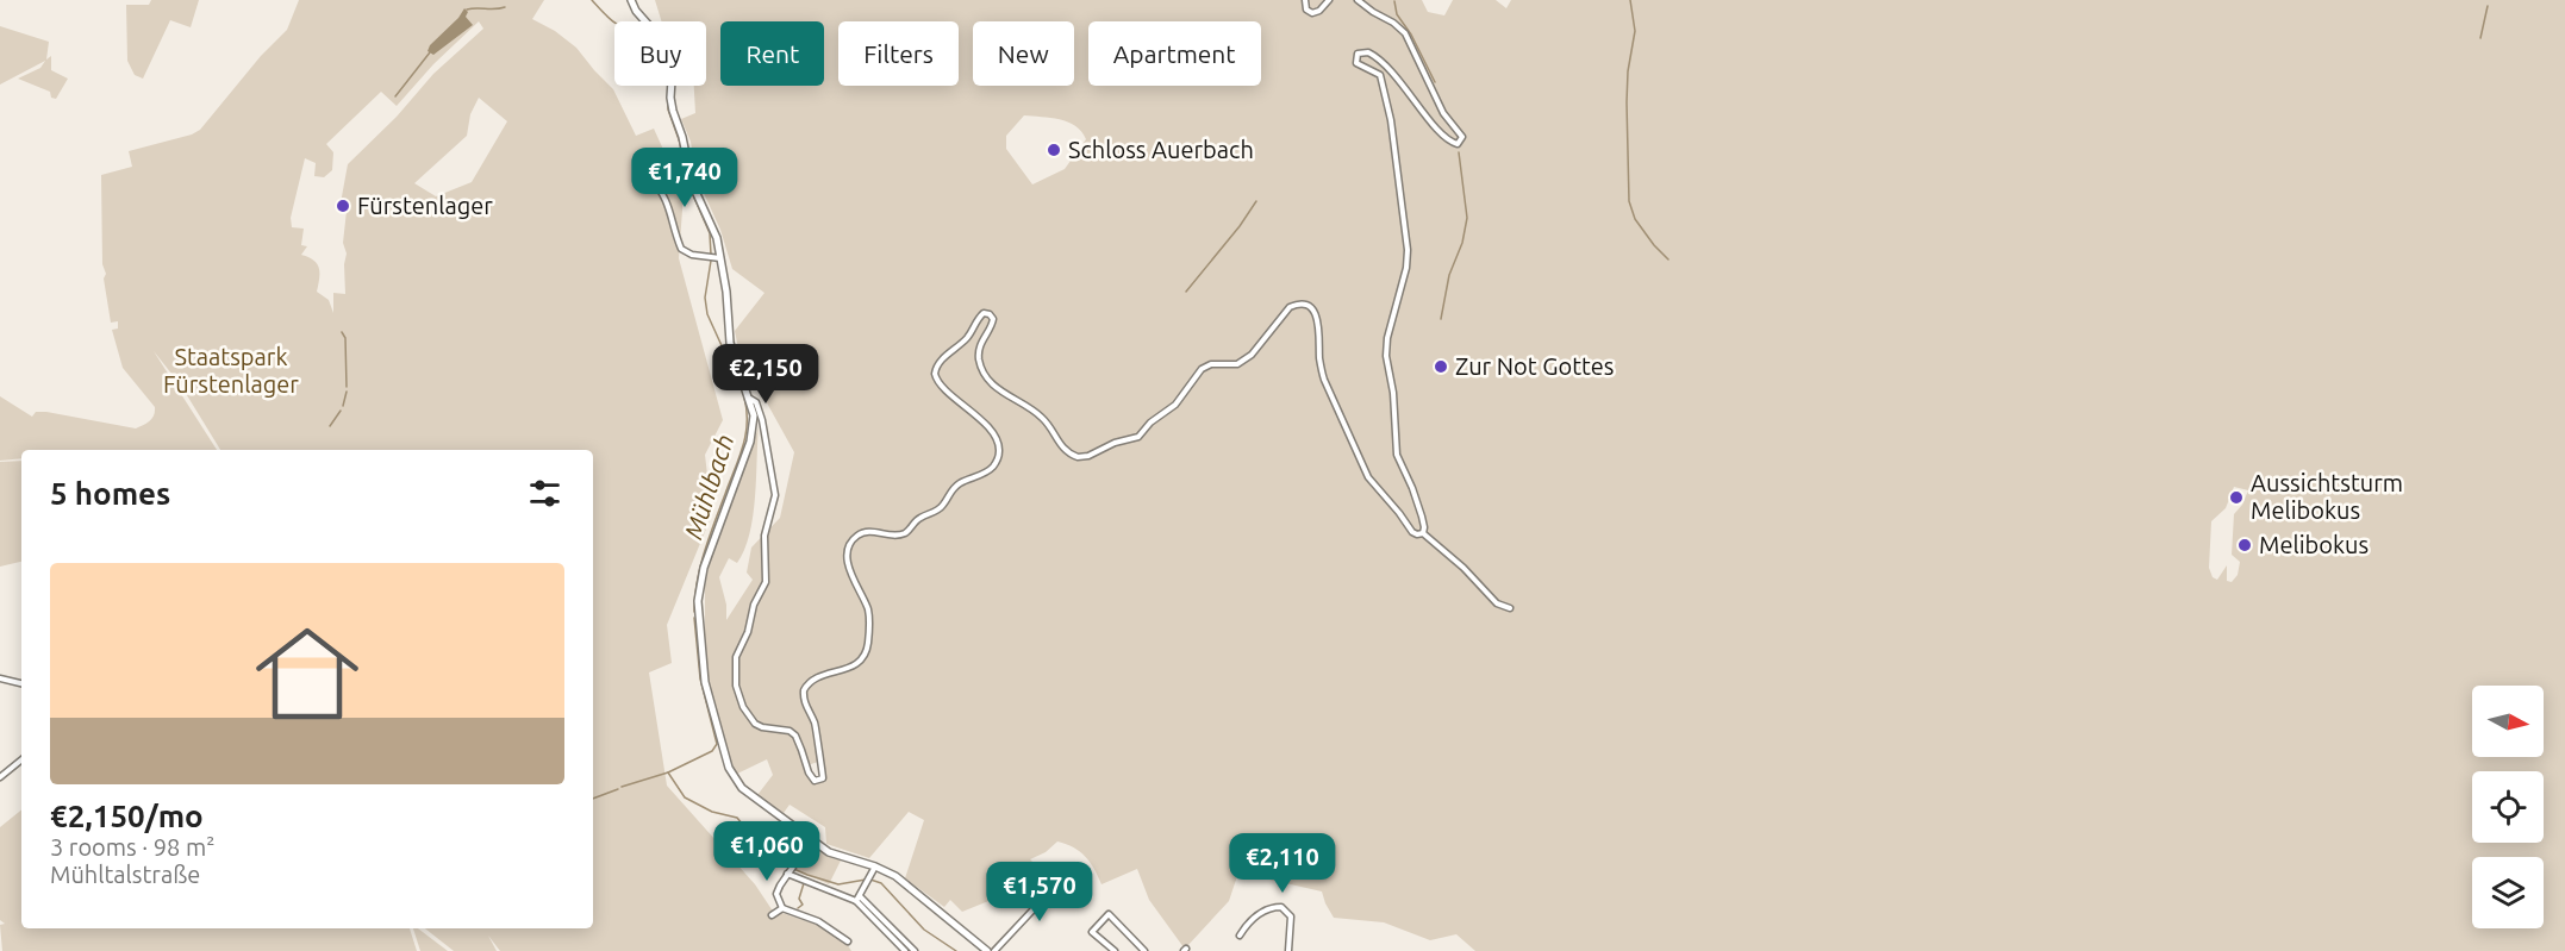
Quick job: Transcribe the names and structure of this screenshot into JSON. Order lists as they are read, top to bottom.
{
  "water": ["Mühlbach"],
  "parks": ["Staatspark Fürstenlager"],
  "places": [
    "Schloss Auerbach",
    "Fürstenlager",
    "Zur Not Gottes",
    "Aussichtsturm Melibokus",
    "Melibokus"
  ],
  "north": "right",
  "page": {
    "chip": [
      "Buy",
      "Rent",
      "Filters",
      "New",
      "Apartment"
    ],
    "price": [
      "€1,740",
      "€2,150",
      "€1,060",
      "€2,110",
      "€1,570"
    ],
    "heading": "5 homes",
    "list": [
      {
        "name": "€2,150/mo",
        "note": "3 rooms · 98 m² · Mühltalstraße"
      }
    ]
  }
}
